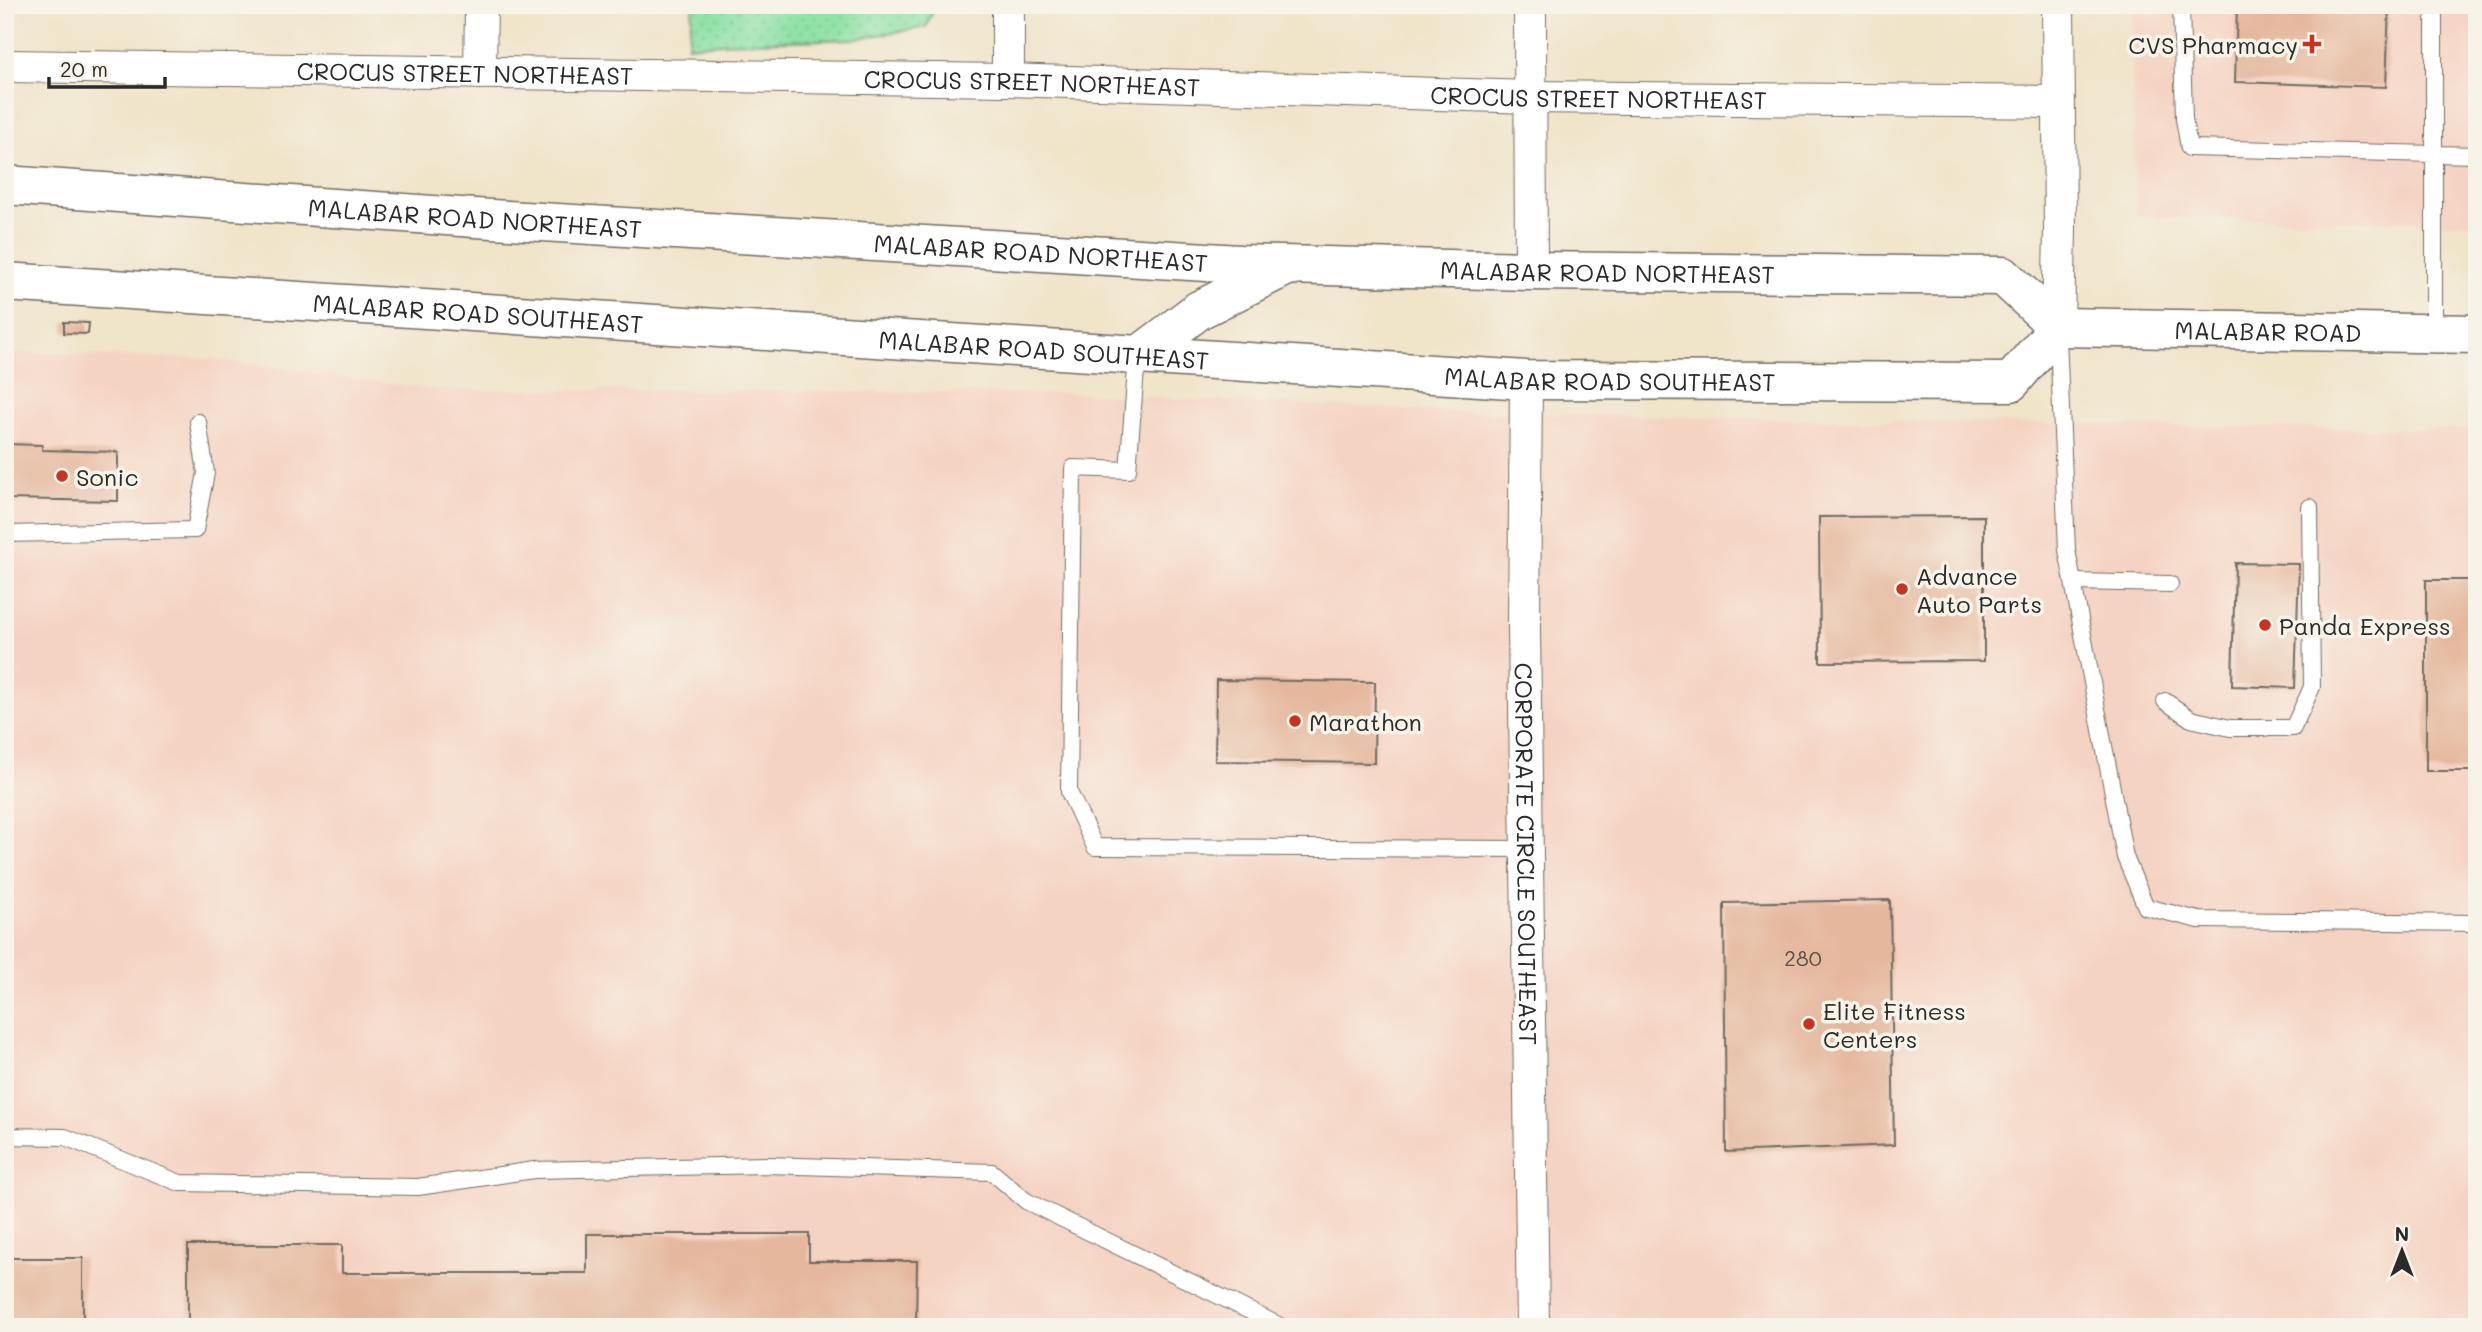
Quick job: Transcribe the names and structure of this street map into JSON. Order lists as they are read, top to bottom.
{
  "streets": {
    "main road": ["MALABAR ROAD NORTHEAST", "MALABAR ROAD SOUTHEAST", "MALABAR ROAD"],
    "street": ["CROCUS STREET NORTHEAST", "CORPORATE CIRCLE SOUTHEAST"]
  },
  "crossings": [
    ["MALABAR ROAD NORTHEAST", "MALABAR ROAD SOUTHEAST"],
    ["MALABAR ROAD NORTHEAST", "MALABAR ROAD"],
    ["MALABAR ROAD SOUTHEAST", "MALABAR ROAD"],
    ["MALABAR ROAD SOUTHEAST", "CORPORATE CIRCLE SOUTHEAST"]
  ],
  "places": {
    "health": ["CVS Pharmacy"],
    "other": [
      "Sonic",
      "Advance Auto Parts",
      "Panda Express",
      "Marathon",
      "Elite Fitness Centers"
    ]
  },
  "house_numbers": ["280"],
  "scale_bar": "20 m",
  "north": "top"
}
